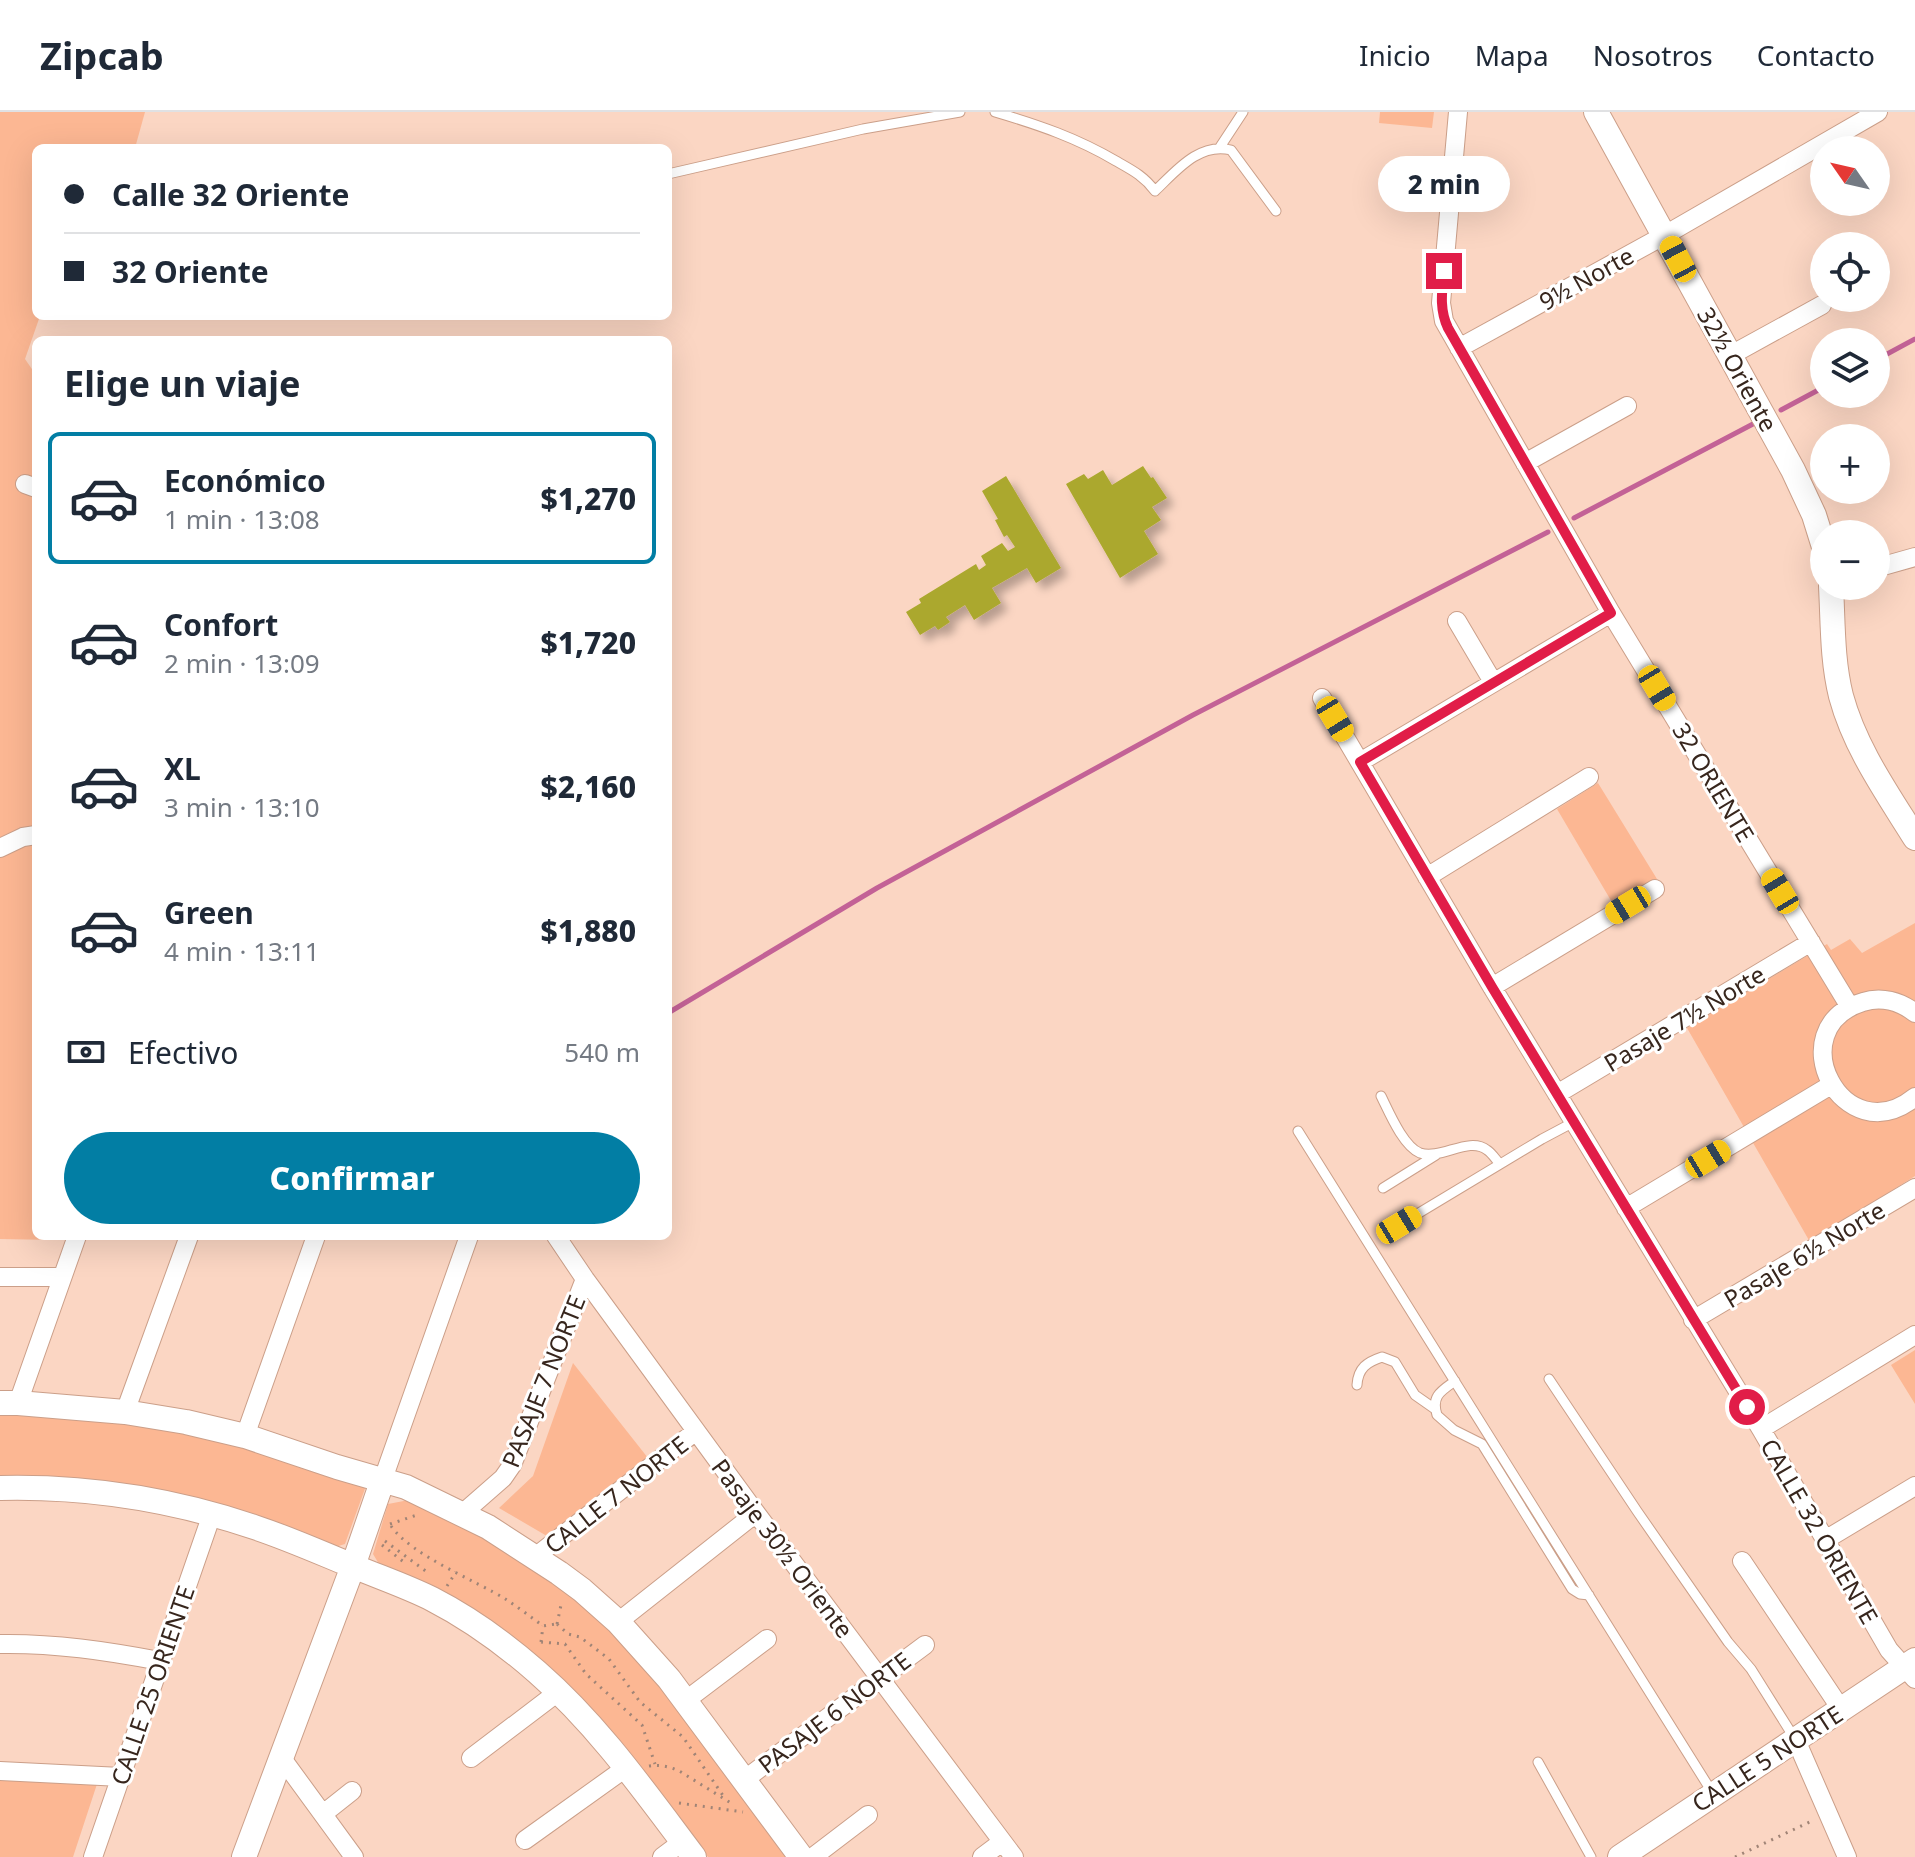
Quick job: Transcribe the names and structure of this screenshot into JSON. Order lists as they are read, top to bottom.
{
  "streets": {
    "street": [
      "9½ Norte",
      "32½ Oriente",
      "32 ORIENTE",
      "Pasaje 7½ Norte",
      "Pasaje 6½ Norte",
      "PASAJE 7 NORTE",
      "CALLE 7 NORTE",
      "CALLE 32 ORIENTE",
      "Pasaje 30½ Oriente",
      "CALLE 25 ORIENTE",
      "PASAJE 6 NORTE",
      "CALLE 5 NORTE"
    ]
  },
  "crossings": [
    ["9½ Norte", "32½ Oriente"],
    ["9½ Norte", "32 ORIENTE"],
    ["32 ORIENTE", "Pasaje 7½ Norte"],
    ["Pasaje 7½ Norte", "CALLE 32 ORIENTE"],
    ["Pasaje 6½ Norte", "CALLE 32 ORIENTE"],
    ["PASAJE 7 NORTE", "Pasaje 30½ Oriente"],
    ["CALLE 7 NORTE", "Pasaje 30½ Oriente"],
    ["CALLE 32 ORIENTE", "CALLE 5 NORTE"],
    ["Pasaje 30½ Oriente", "PASAJE 6 NORTE"]
  ],
  "north": "top left",
  "page": {
    "header": "Zipcab",
    "nav": [
      "Inicio",
      "Mapa",
      "Nosotros",
      "Contacto"
    ],
    "map_buttons": ["+", "−"],
    "banner": ["Calle 32 Oriente", "32 Oriente"],
    "bubble": "2 min",
    "heading": "Elige un viaje",
    "list": [
      {
        "name": "Económico",
        "note": "1 min · 13:08",
        "value": "$1,270"
      },
      {
        "name": "Confort",
        "note": "2 min · 13:09",
        "value": "$1,720"
      },
      {
        "name": "XL",
        "note": "3 min · 13:10",
        "value": "$2,160"
      },
      {
        "name": "Green",
        "note": "4 min · 13:11",
        "value": "$1,880"
      }
    ],
    "pay": ["Efectivo", "540 m"],
    "buttons": "Confirmar"
  }
}
